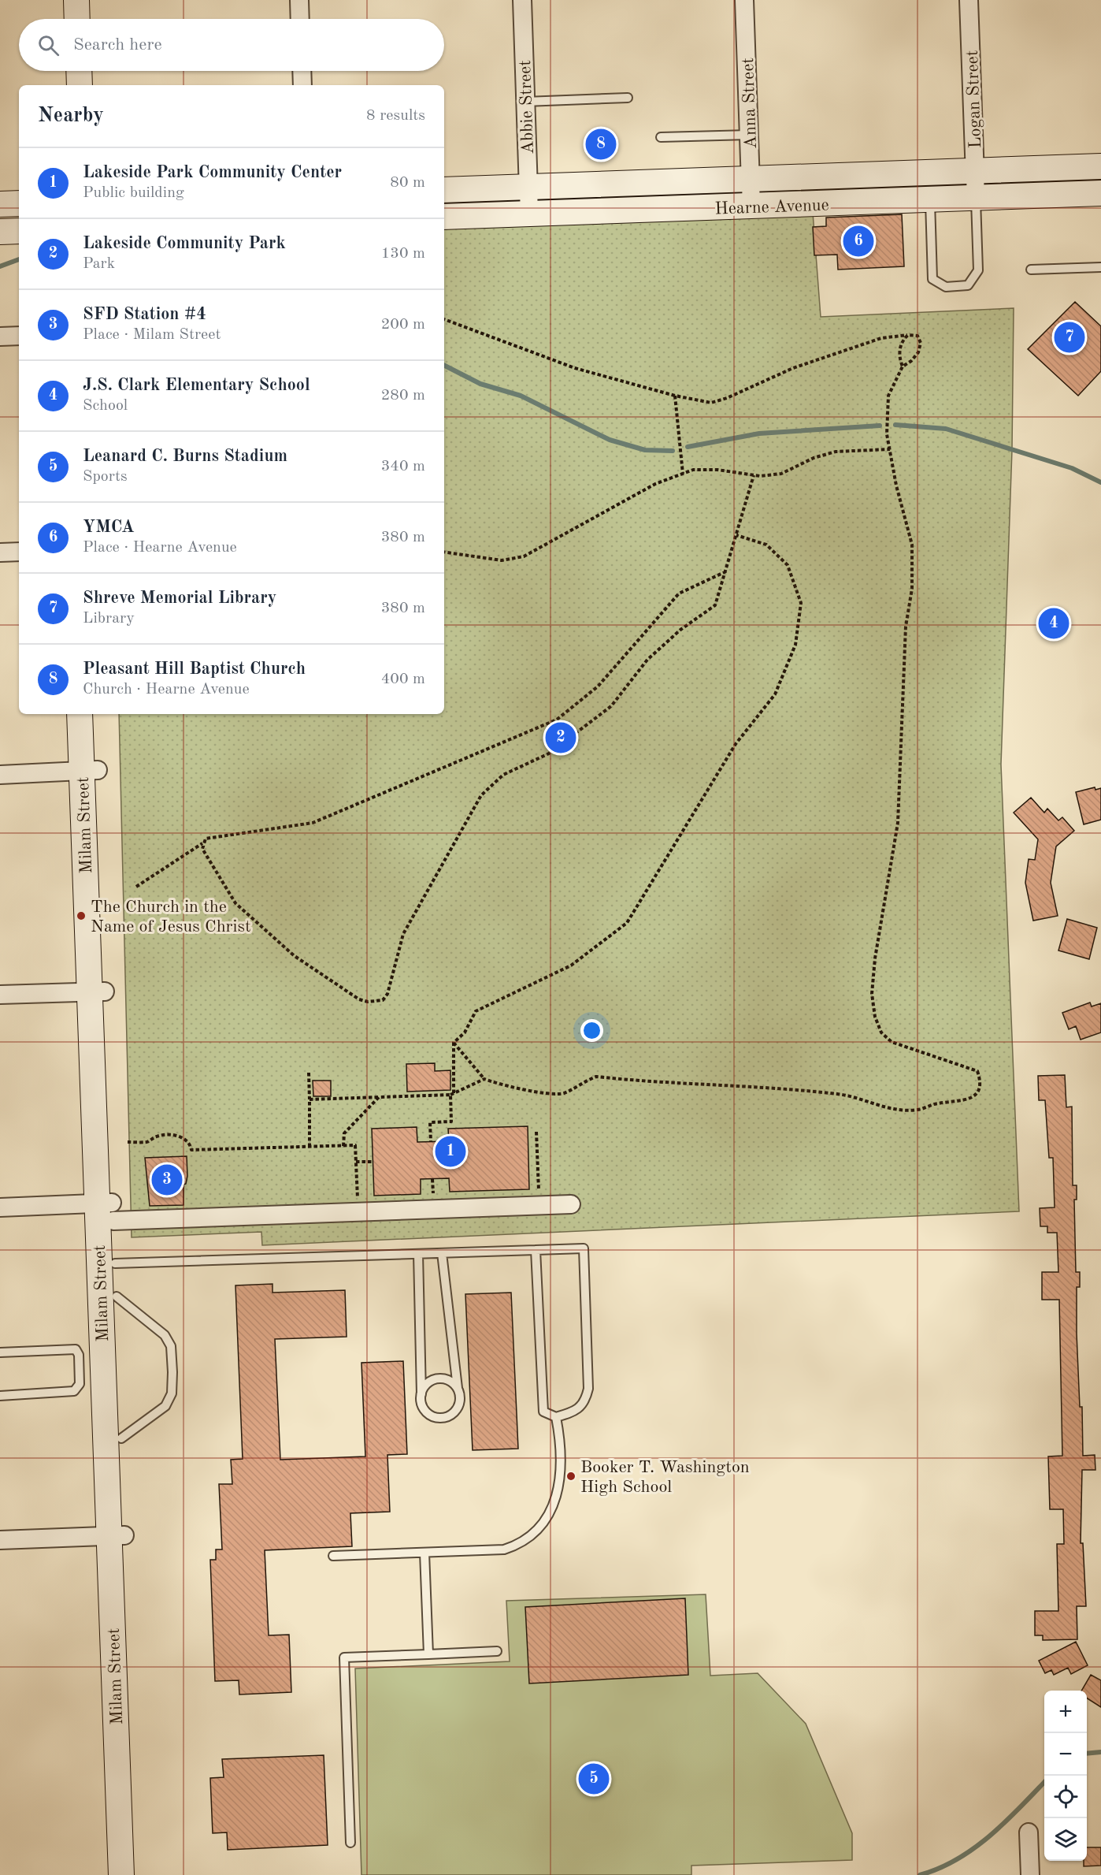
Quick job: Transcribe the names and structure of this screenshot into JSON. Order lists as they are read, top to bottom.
{
  "streets": {
    "street": [
      "Logan Street",
      "Anna Street",
      "Abbie Street",
      "Hearne Avenue",
      "Milam Street"
    ]
  },
  "crossings": [
    ["Logan Street", "Hearne Avenue"],
    ["Anna Street", "Hearne Avenue"],
    ["Abbie Street", "Hearne Avenue"]
  ],
  "places": ["The Church in the Name of Jesus Christ", "Booker T. Washington High School"],
  "page": {
    "search": "Search here",
    "heading": ["Nearby", "8 results"],
    "pins": [
      "8",
      "6",
      "7",
      "4",
      "2",
      "1",
      "3",
      "5"
    ],
    "list": [
      {
        "mark": "1",
        "name": "Lakeside Park Community Center",
        "note": "Public building",
        "value": "80 m"
      },
      {
        "mark": "2",
        "name": "Lakeside Community Park",
        "note": "Park",
        "value": "130 m"
      },
      {
        "mark": "3",
        "name": "SFD Station #4",
        "note": "Place · Milam Street",
        "value": "200 m"
      },
      {
        "mark": "4",
        "name": "J.S. Clark Elementary School",
        "note": "School",
        "value": "280 m"
      },
      {
        "mark": "5",
        "name": "Leanard C. Burns Stadium",
        "note": "Sports",
        "value": "340 m"
      },
      {
        "mark": "6",
        "name": "YMCA",
        "note": "Place · Hearne Avenue",
        "value": "380 m"
      },
      {
        "mark": "7",
        "name": "Shreve Memorial Library",
        "note": "Library",
        "value": "380 m"
      },
      {
        "mark": "8",
        "name": "Pleasant Hill Baptist Church",
        "note": "Church · Hearne Avenue",
        "value": "400 m"
      }
    ],
    "map_buttons": ["+", "−"]
  }
}
